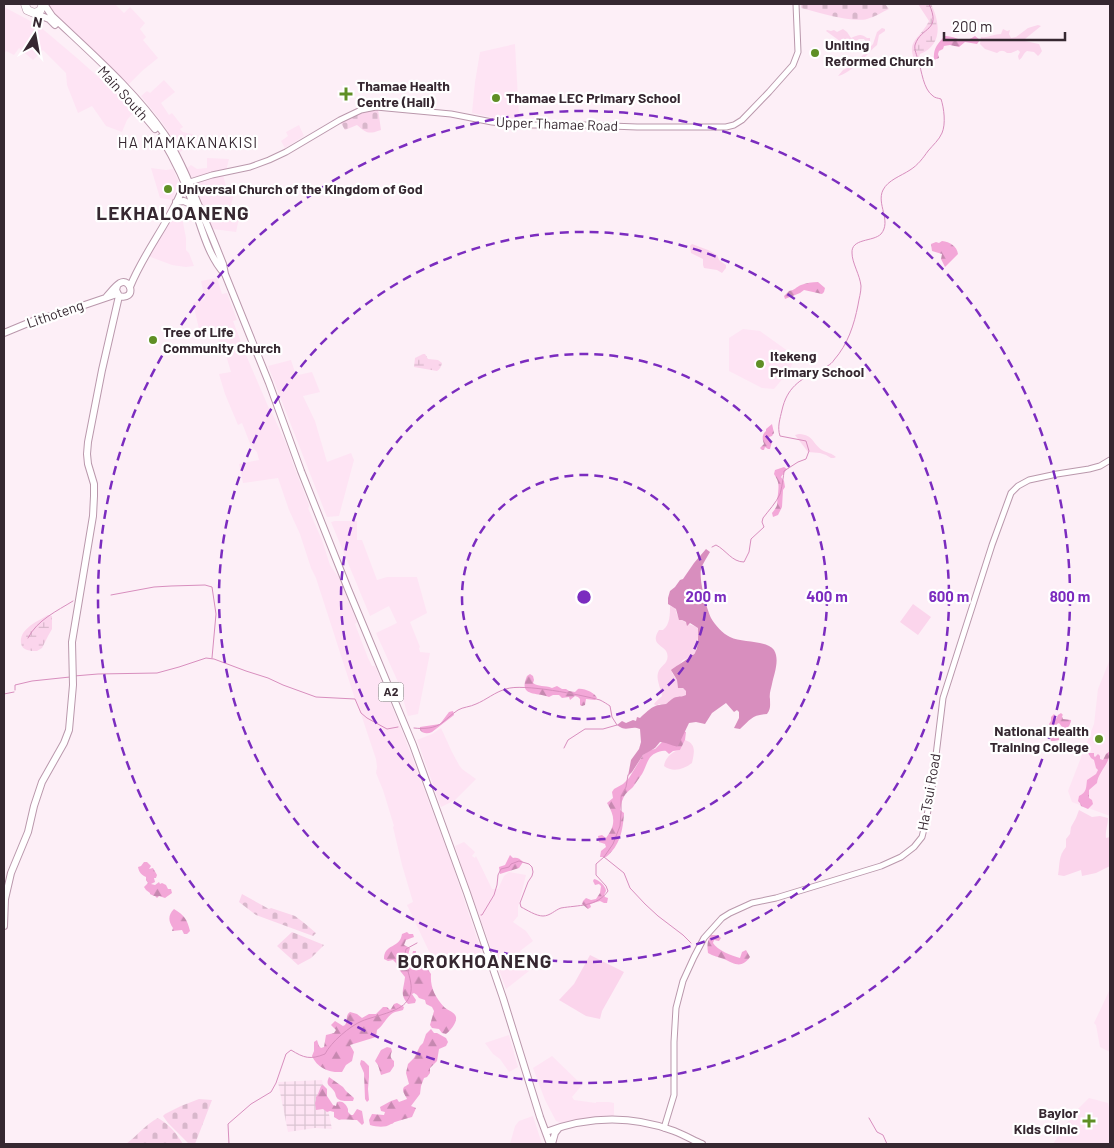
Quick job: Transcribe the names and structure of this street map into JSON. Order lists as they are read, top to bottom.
{
  "streets": {
    "highway": ["Main South", "A2"],
    "main road": ["Lithoteng"],
    "street": ["Upper Thamae Road", "Ha Tsui Road"]
  },
  "crossings": [
    ["Main South", "Upper Thamae Road"],
    ["Main South", "A2"]
  ],
  "districts": ["HA MAMAKANAKISI", "LEKHALOANENG", "BOROKHOANENG"],
  "places": {
    "other": [
      "Uniting Reformed Church",
      "Thamae LEC Primary School",
      "Universal Church of the Kingdom of God",
      "Tree of Life Community Church",
      "Itekeng Primary School",
      "National Health Training College"
    ],
    "health": ["Thamae Health Centre (Hall)", "Baylor Kids Clinic"]
  },
  "scale_bar": "200 m",
  "north": "top",
  "rings": [
    "200 m",
    "400 m",
    "600 m",
    "800 m"
  ]
}
